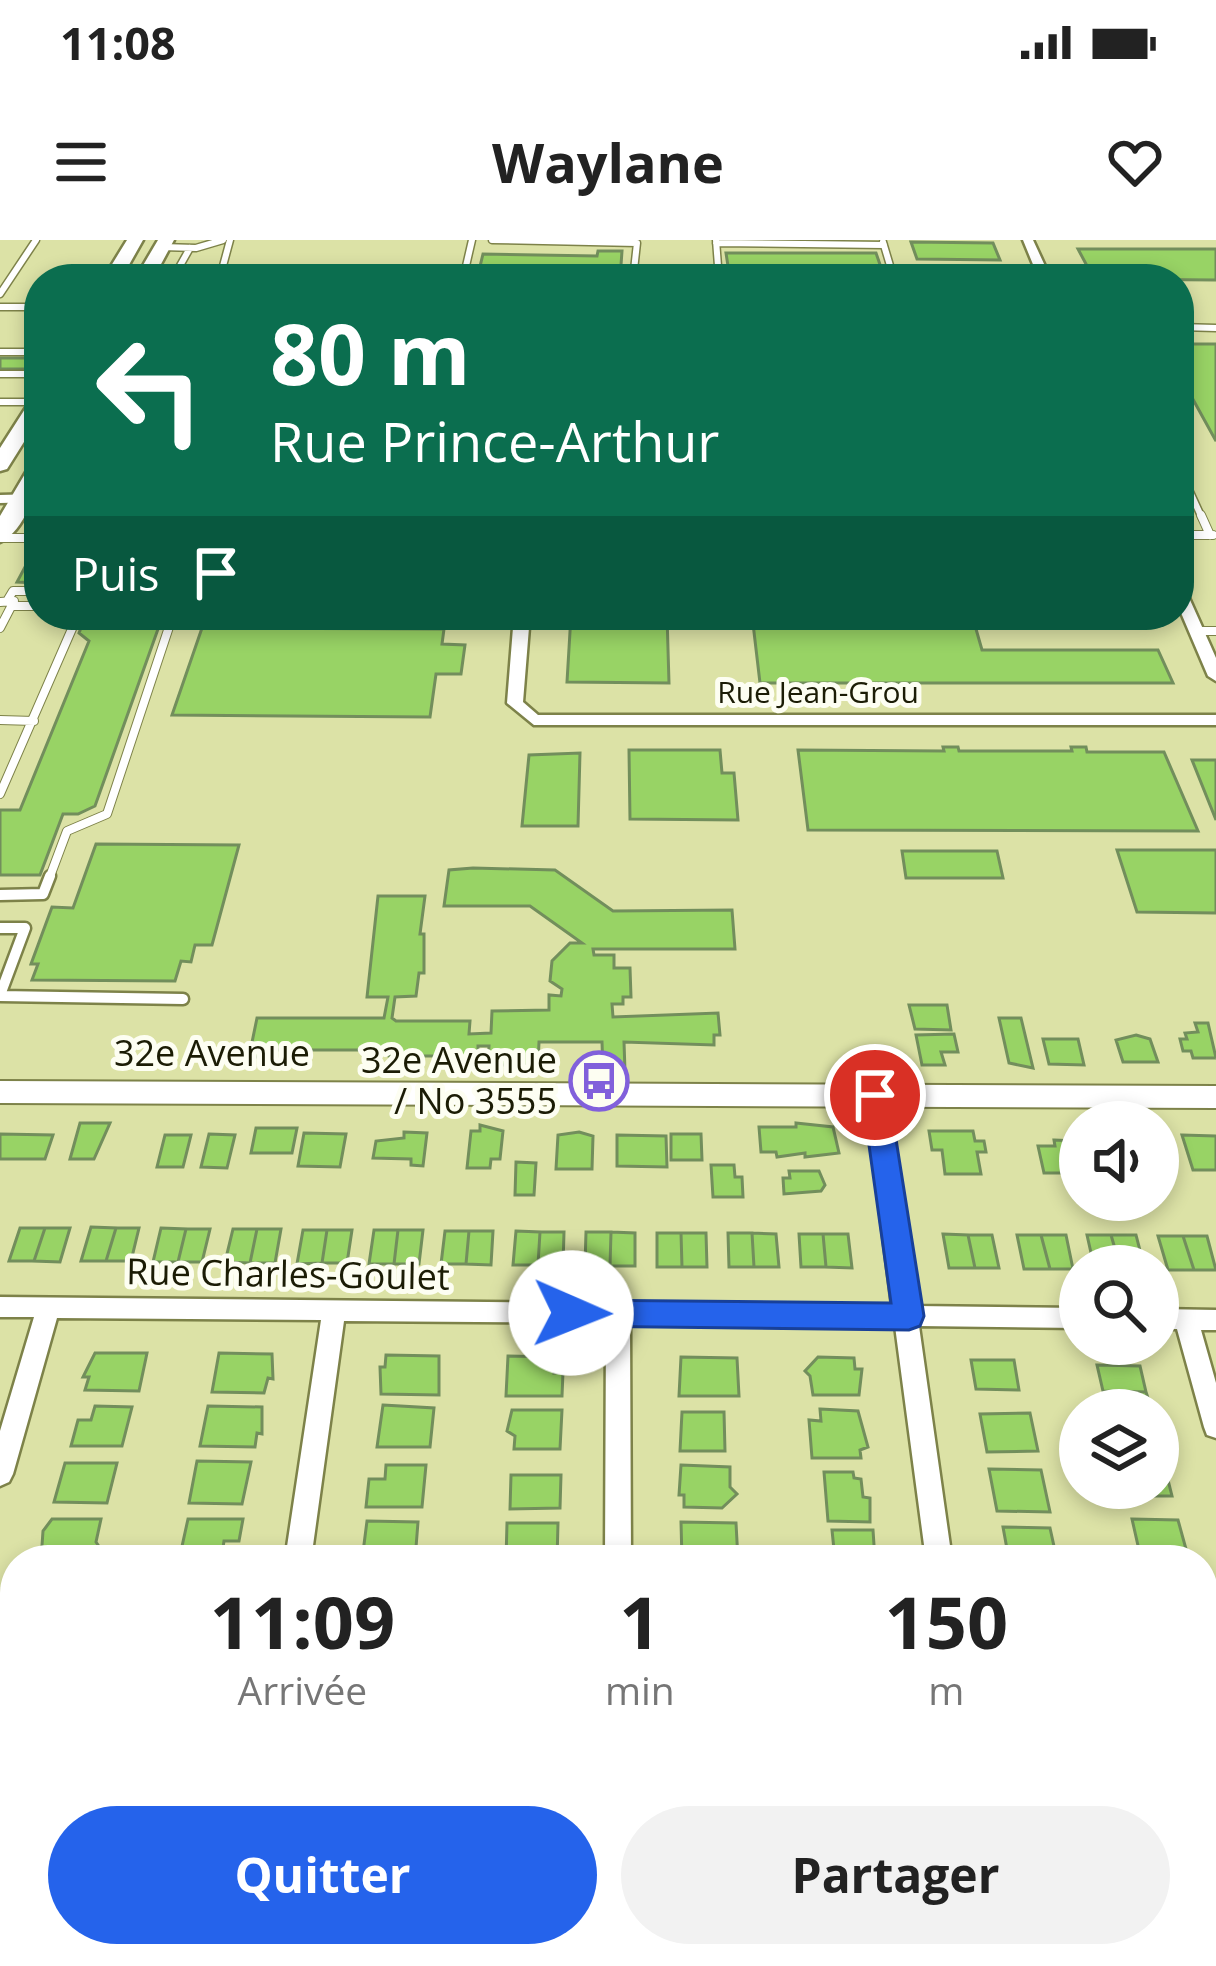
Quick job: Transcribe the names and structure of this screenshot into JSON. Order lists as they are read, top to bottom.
{
  "streets": {
    "street": ["Rue Jean-Grou", "32e Avenue", "Rue Charles-Goulet"]
  },
  "places": {
    "bus stop": ["32e Avenue / No 3555"]
  },
  "page": {
    "status": "11:08",
    "header": "Waylane",
    "turn": ["80 m", "Rue Prince-Arthur"],
    "then": "Puis",
    "eta": [
      "11:09",
      "Arrivée",
      "1",
      "min",
      "150",
      "m"
    ],
    "buttons": ["Quitter", "Partager"]
  }
}
